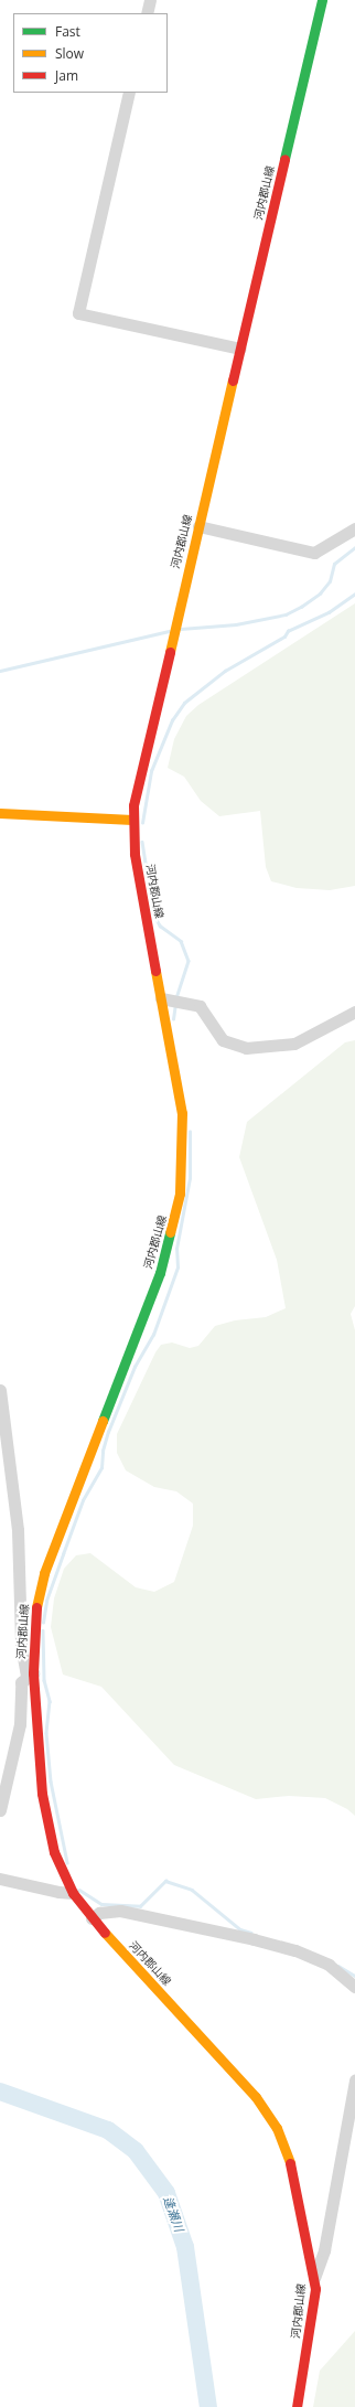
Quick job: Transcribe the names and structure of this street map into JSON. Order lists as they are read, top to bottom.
{
  "streets": {
    "main road": ["河内郡山線"]
  },
  "water": ["逢瀬川"],
  "legend": ["Fast", "Slow", "Jam"]
}
